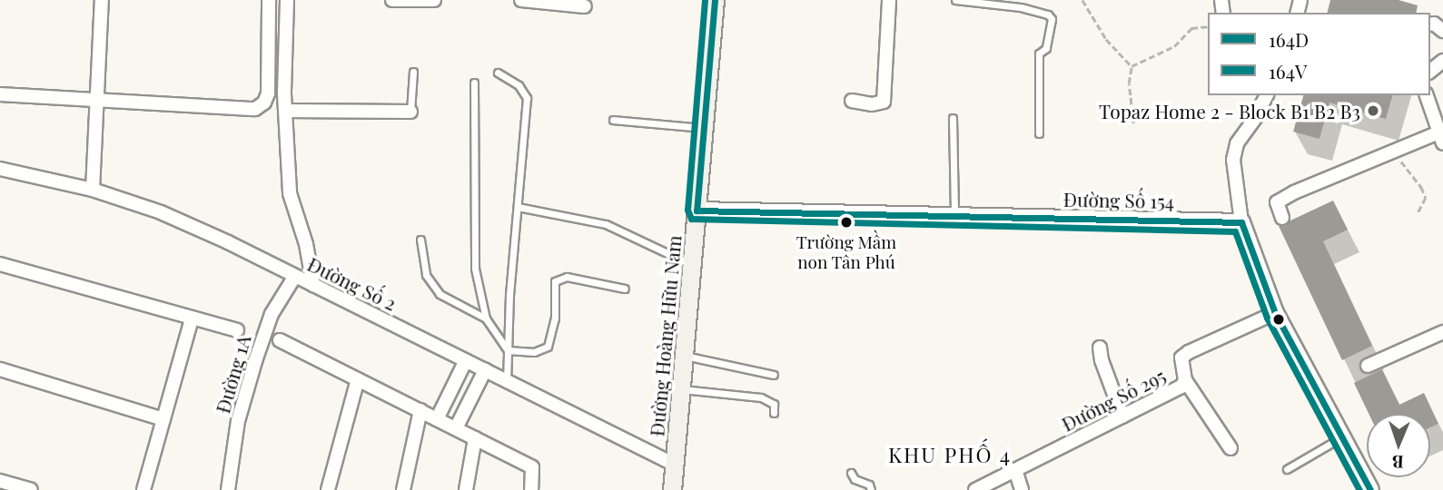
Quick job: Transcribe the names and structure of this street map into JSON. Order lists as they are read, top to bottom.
{
  "streets": {
    "main road": ["Đường Hoàng Hữu Nam"],
    "street": [
      "Đường Số 154",
      "Đường Số 2",
      "Đường 1A",
      "Đường Số 295"
    ]
  },
  "crossings": [
    ["Đường Số 154", "Đường Hoàng Hữu Nam"],
    ["Đường Số 2", "Đường Hoàng Hữu Nam"],
    ["Đường Số 2", "Đường 1A"]
  ],
  "districts": ["KHU PHỐ 4"],
  "places": ["Topaz Home 2 - Block B1 B2 B3", "Trường Mầm non Tân Phú"],
  "lines": ["transit line 164D", "transit line 164V"],
  "legend": ["164D", "164V"],
  "north": "bottom"
}
